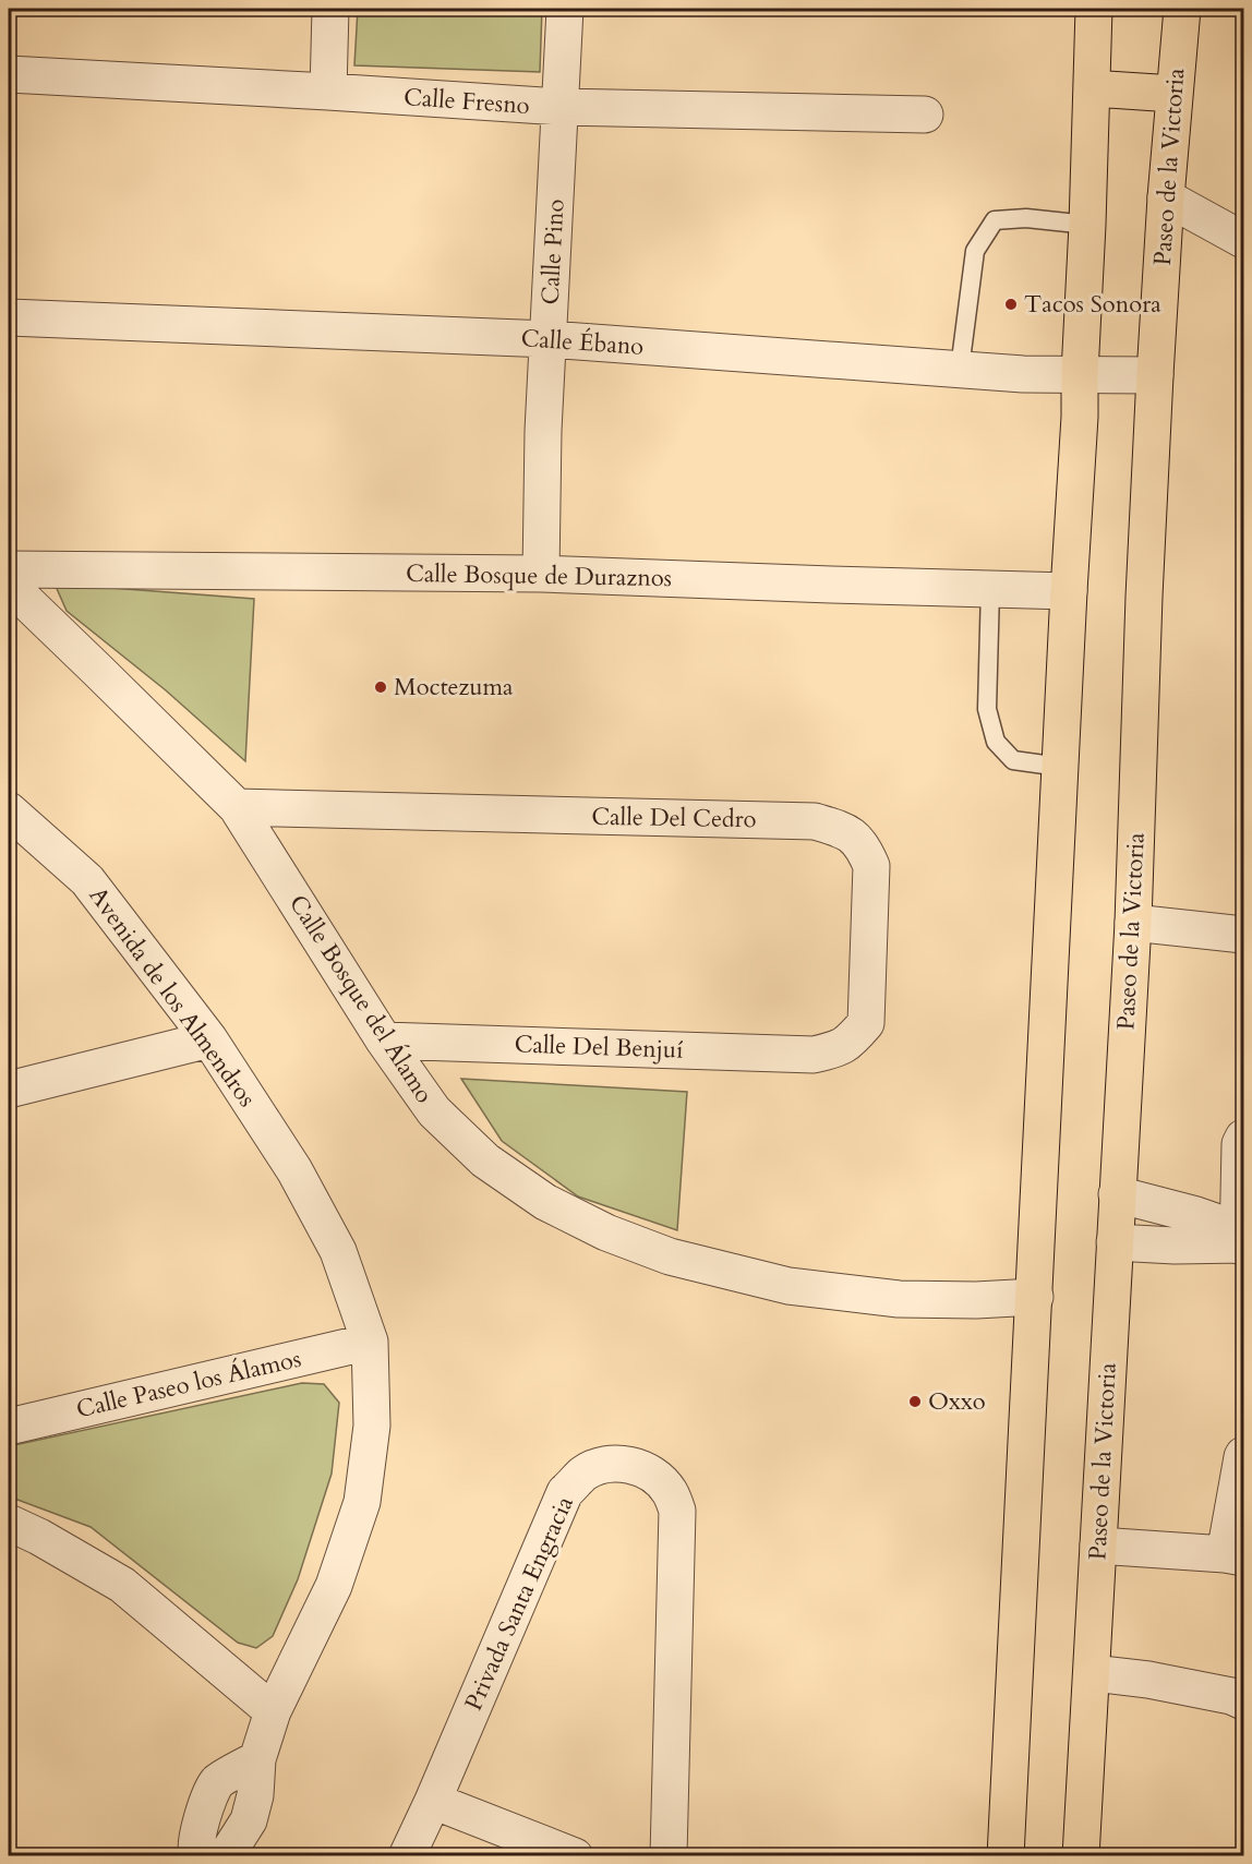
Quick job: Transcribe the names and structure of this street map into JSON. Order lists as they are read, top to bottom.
{
  "streets": {
    "main road": ["Paseo de la Victoria"],
    "street": [
      "Calle Fresno",
      "Calle Pino",
      "Calle Ébano",
      "Calle Bosque de Duraznos",
      "Calle Del Cedro",
      "Avenida de los Almendros",
      "Calle Bosque del Álamo",
      "Calle Del Benjuí",
      "Calle Paseo los Álamos",
      "Privada Santa Engracia"
    ]
  },
  "crossings": [
    ["Calle Fresno", "Calle Pino"],
    ["Paseo de la Victoria", "Calle Ébano"],
    ["Calle Pino", "Calle Ébano"],
    ["Calle Pino", "Calle Bosque de Duraznos"],
    ["Calle Del Cedro", "Calle Bosque del Álamo"],
    ["Calle Del Cedro", "Calle Del Benjuí"],
    ["Avenida de los Almendros", "Calle Paseo los Álamos"],
    ["Calle Bosque del Álamo", "Calle Del Benjuí"]
  ],
  "places": ["Tacos Sonora", "Moctezuma", "Oxxo"]
}
